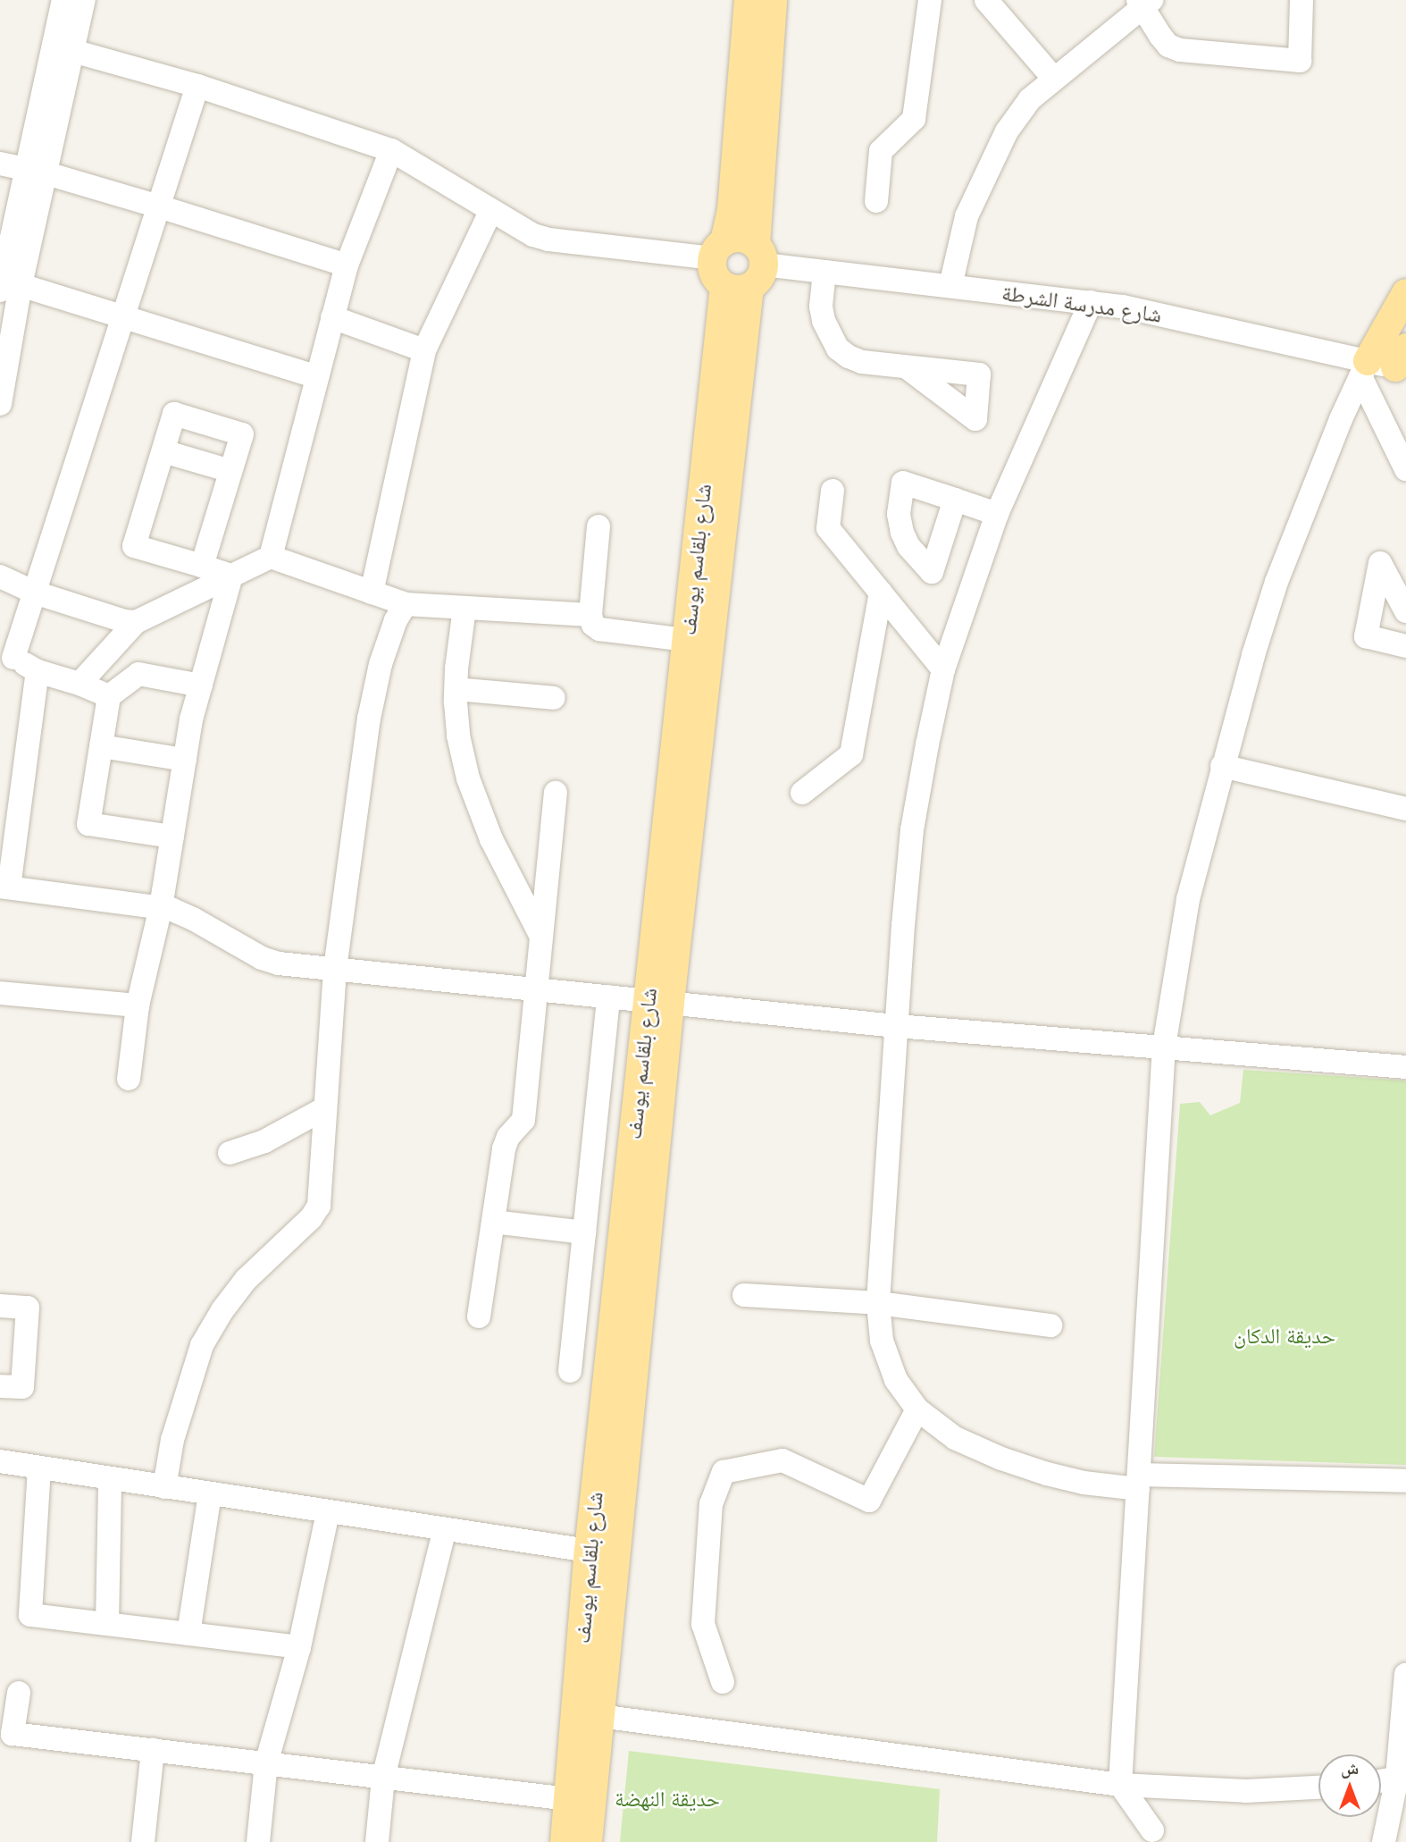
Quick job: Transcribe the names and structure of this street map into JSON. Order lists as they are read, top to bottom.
{
  "streets": {
    "main road": ["شارع بلقاسم يوسف"],
    "street": ["شارع مدرسة الشرطة"]
  },
  "crossings": [
    ["شارع مدرسة الشرطة", "شارع بلقاسم يوسف"]
  ],
  "parks": ["حديقة الدكان", "حديقة النهضة"],
  "north": "top"
}
